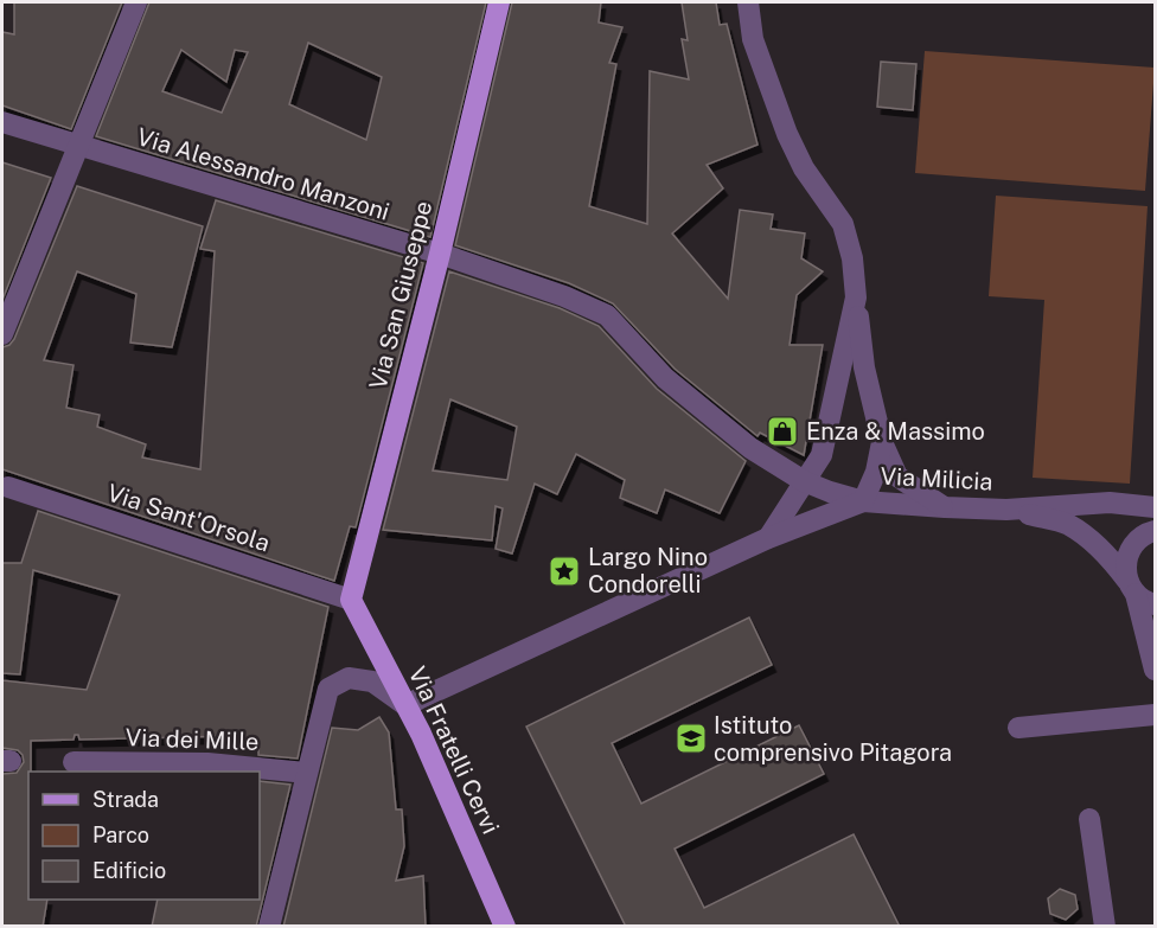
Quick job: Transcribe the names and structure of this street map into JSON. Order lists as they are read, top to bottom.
{
  "streets": {
    "main road": ["Via San Giuseppe", "Via Fratelli Cervi"],
    "street": [
      "Via Alessandro Manzoni",
      "Via Milicia",
      "Via Sant'Orsola",
      "Via dei Mille"
    ]
  },
  "crossings": [
    ["Via Alessandro Manzoni", "Via San Giuseppe"],
    ["Via Alessandro Manzoni", "Via Milicia"],
    ["Via San Giuseppe", "Via Sant'Orsola"],
    ["Via San Giuseppe", "Via Fratelli Cervi"],
    ["Via Sant'Orsola", "Via Fratelli Cervi"]
  ],
  "places": {
    "shop": ["Enza & Massimo"],
    "place": ["Largo Nino Condorelli"],
    "school or university": ["Istituto comprensivo Pitagora"]
  },
  "legend": ["Strada", "Parco", "Edificio"]
}
